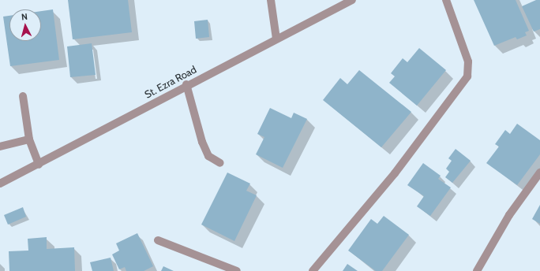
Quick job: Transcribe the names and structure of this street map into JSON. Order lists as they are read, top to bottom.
{
  "streets": {
    "street": ["St. Ezra Road"]
  },
  "north": "top"
}
